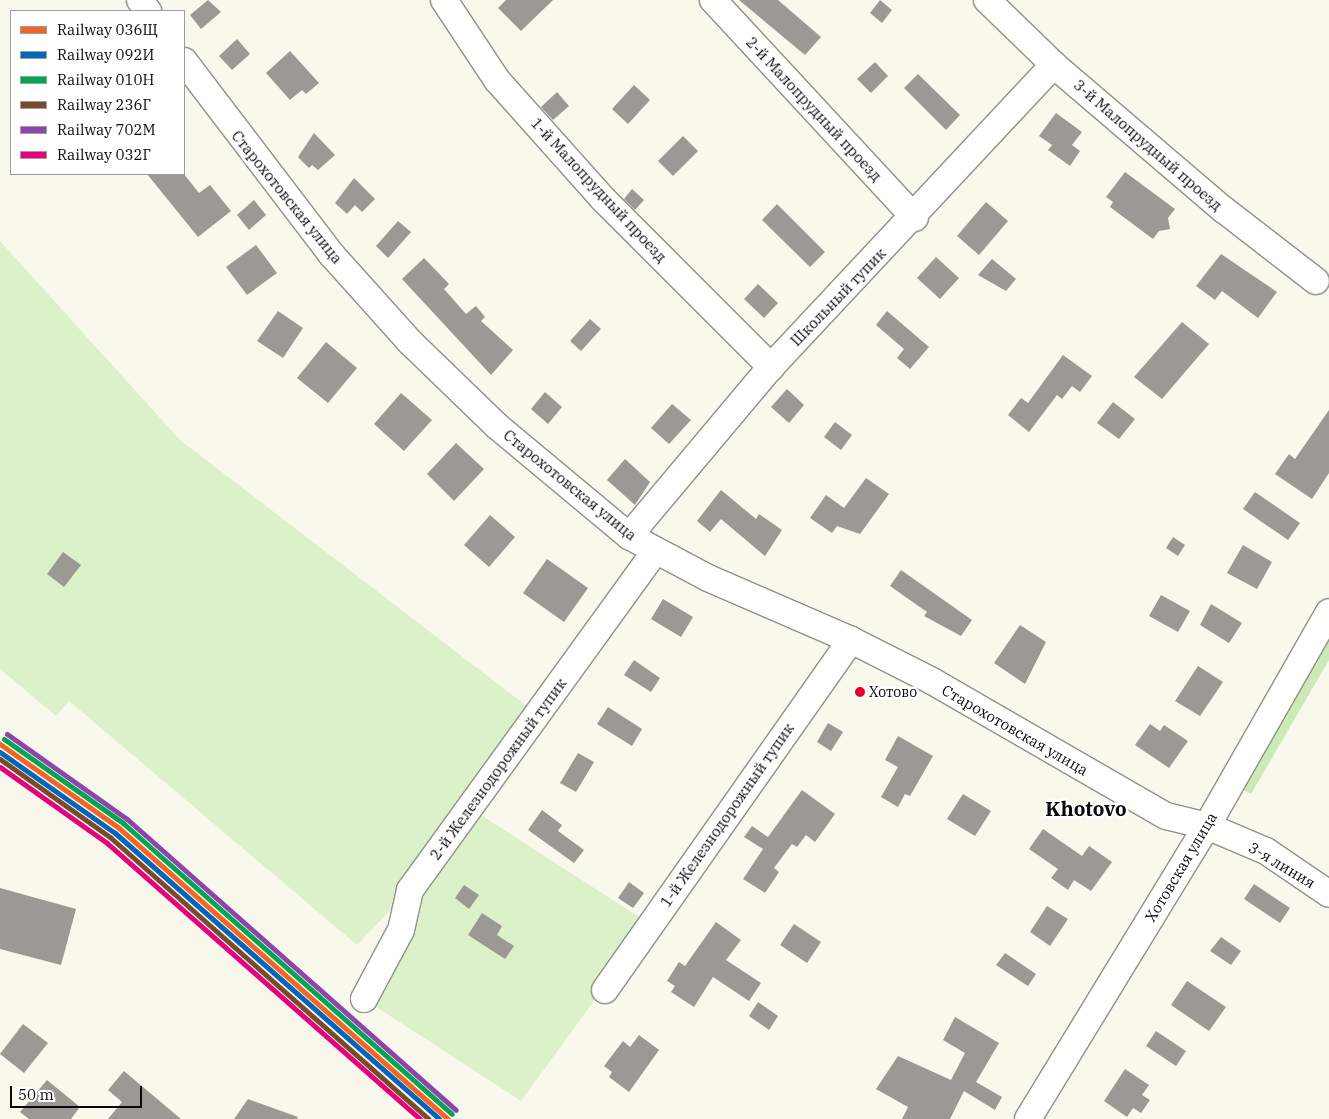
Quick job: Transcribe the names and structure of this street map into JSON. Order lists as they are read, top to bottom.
{
  "streets": {
    "street": [
      "2-й Малопрудный проезд",
      "3-й Малопрудный проезд",
      "1-й Малопрудный проезд",
      "Старохотовская улица",
      "Школьный тупик",
      "2-й Железнодорожный тупик",
      "1-й Железнодорожный тупик",
      "3-я линия",
      "Хотовская улица"
    ]
  },
  "crossings": [
    ["2-й Малопрудный проезд", "Школьный тупик"],
    ["3-й Малопрудный проезд", "Школьный тупик"],
    ["1-й Малопрудный проезд", "Школьный тупик"],
    ["Старохотовская улица", "Школьный тупик"],
    ["Старохотовская улица", "2-й Железнодорожный тупик"],
    ["Старохотовская улица", "1-й Железнодорожный тупик"],
    ["Старохотовская улица", "3-я линия"],
    ["Старохотовская улица", "Хотовская улица"],
    ["3-я линия", "Хотовская улица"]
  ],
  "districts": ["Khotovo"],
  "places": ["Хотово"],
  "lines": [
    "rail line 702М",
    "rail line 010Н",
    "rail line 036Щ",
    "rail line 092И",
    "rail line 236Г",
    "rail line 032Г"
  ],
  "legend": [
    "Railway 036Щ",
    "Railway 092И",
    "Railway 010Н",
    "Railway 236Г",
    "Railway 702М",
    "Railway 032Г"
  ],
  "scale_bar": "50 m"
}
